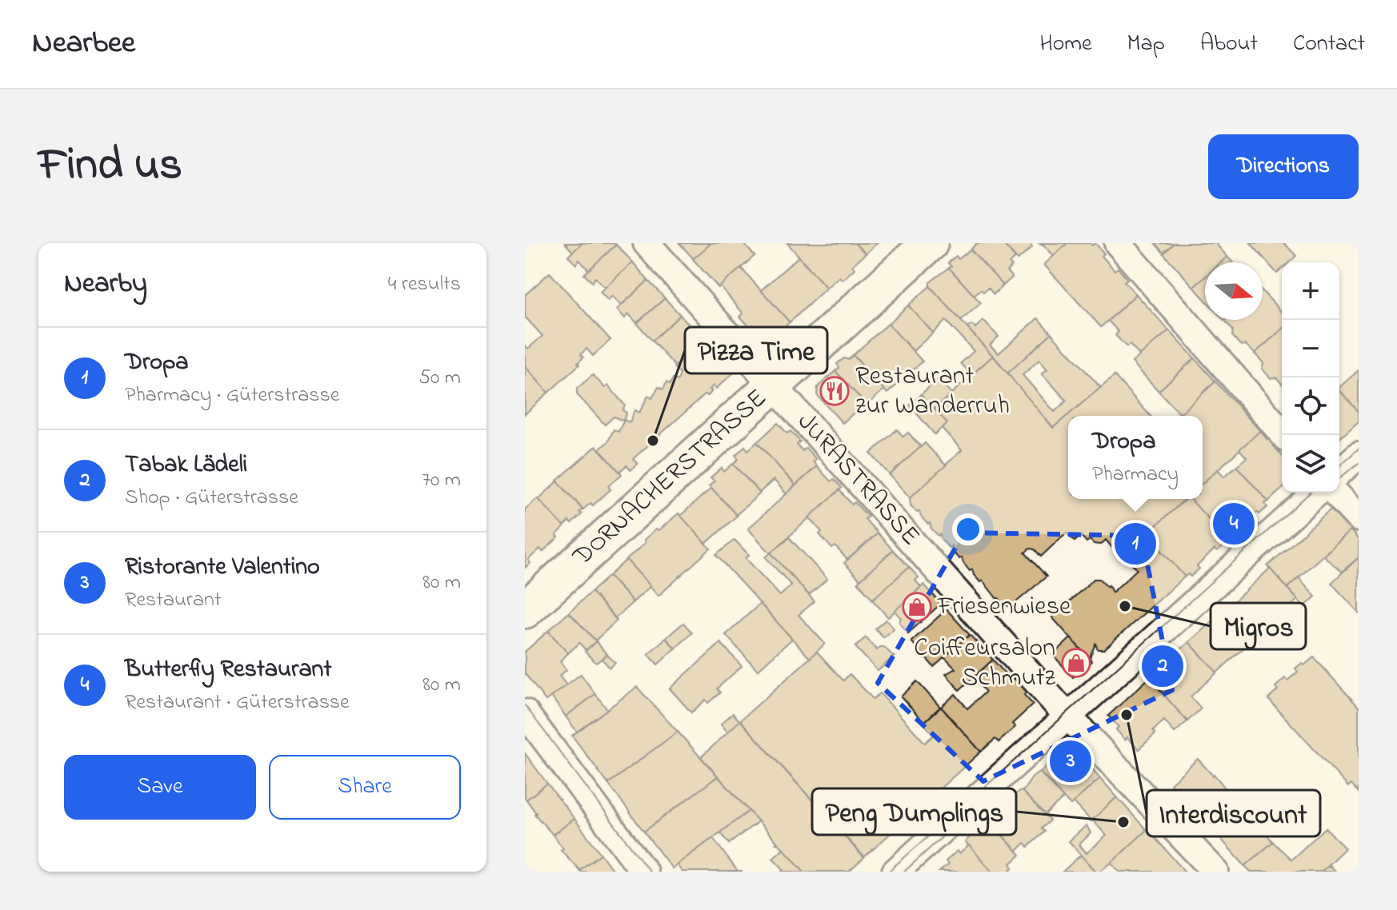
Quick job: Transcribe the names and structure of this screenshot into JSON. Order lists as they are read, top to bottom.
{
  "streets": {
    "main road": ["DORNACHERSTRASSE"],
    "street": ["JURASTRASSE"]
  },
  "crossings": [
    ["DORNACHERSTRASSE", "JURASTRASSE"]
  ],
  "places": {
    "restaurant": ["Restaurant zur Wanderruh"],
    "other": [
      "Pizza Time",
      "Migros",
      "Interdiscount",
      "Peng Dumplings"
    ],
    "shop": ["Friesenwiese", "Coiffeursalon Schmutz"]
  },
  "north": "right",
  "page": {
    "header": "Nearbee",
    "nav": [
      "Home",
      "Map",
      "About",
      "Contact"
    ],
    "title": "Find us",
    "buttons": [
      "Directions",
      ["Save", "Share"]
    ],
    "heading": ["Nearby", "4 results"],
    "map_buttons": ["+", "−"],
    "list": [
      {
        "mark": "1",
        "name": "Dropa",
        "note": "Pharmacy · Güterstrasse",
        "value": "50 m"
      },
      {
        "mark": "2",
        "name": "Tabak Lädeli",
        "note": "Shop · Güterstrasse",
        "value": "70 m"
      },
      {
        "mark": "3",
        "name": "Ristorante Valentino",
        "note": "Restaurant",
        "value": "80 m"
      },
      {
        "mark": "4",
        "name": "Butterfly Restaurant",
        "note": "Restaurant · Güterstrasse",
        "value": "80 m"
      }
    ],
    "popup": ["Dropa", "Pharmacy"],
    "pins": [
      "4",
      "1",
      "2",
      "3"
    ]
  }
}
